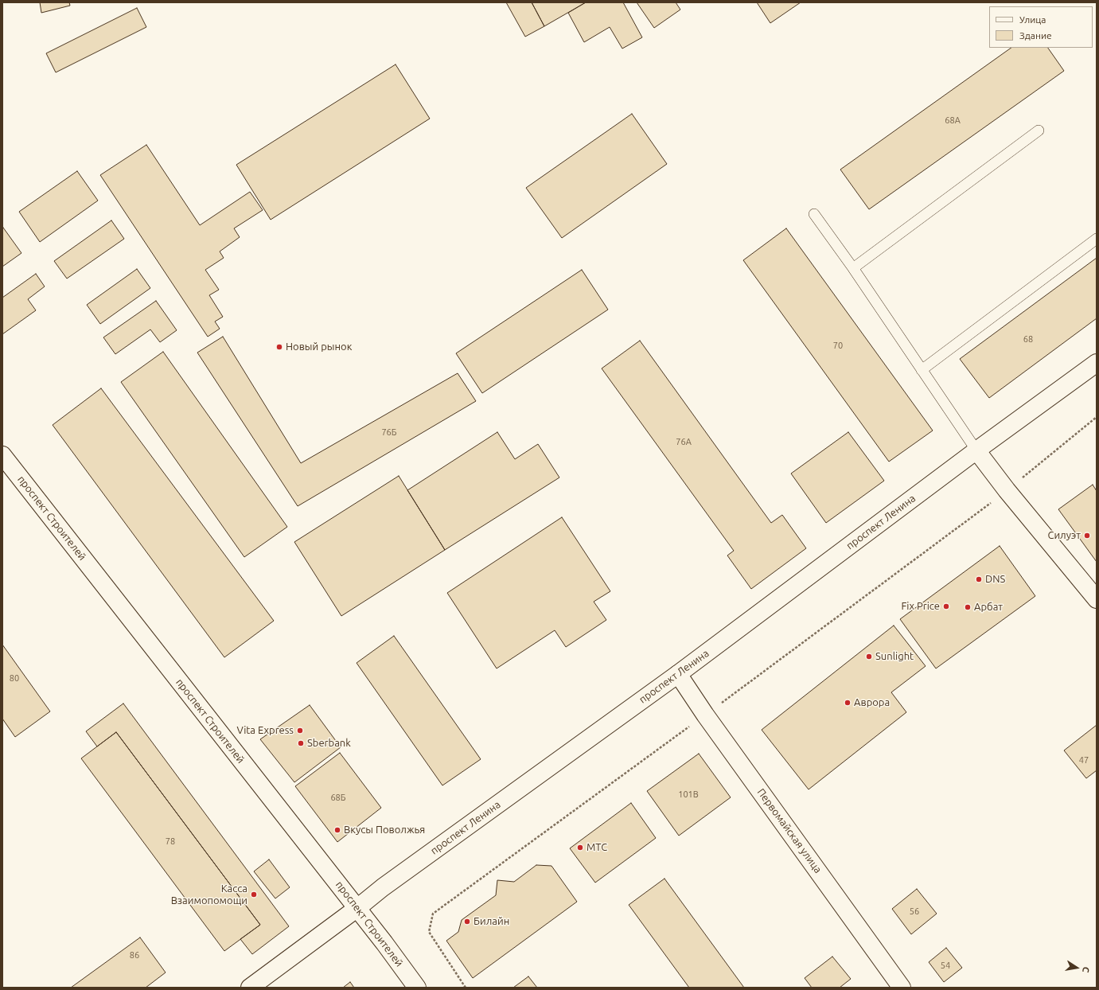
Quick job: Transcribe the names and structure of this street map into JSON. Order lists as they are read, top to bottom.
{
  "streets": {
    "street": ["проспект Строителей", "проспект Ленина", "Первомайская улица"]
  },
  "crossings": [
    ["проспект Строителей", "проспект Ленина"],
    ["проспект Ленина", "Первомайская улица"]
  ],
  "places": [
    "Новый рынок",
    "Силуэт",
    "DNS",
    "Fix Price",
    "Арбат",
    "Sunlight",
    "Аврора",
    "Vita Express",
    "Sberbank",
    "Вкусы Поволжья",
    "МТС",
    "Касса Взаимопомощи",
    "Билайн"
  ],
  "house_numbers": [
    "68А",
    "68",
    "70",
    "76Б",
    "76А",
    "80",
    "47",
    "101В",
    "68Б",
    "78",
    "56",
    "86",
    "54"
  ],
  "legend": ["Улица", "Здание"],
  "north": "right"
}
